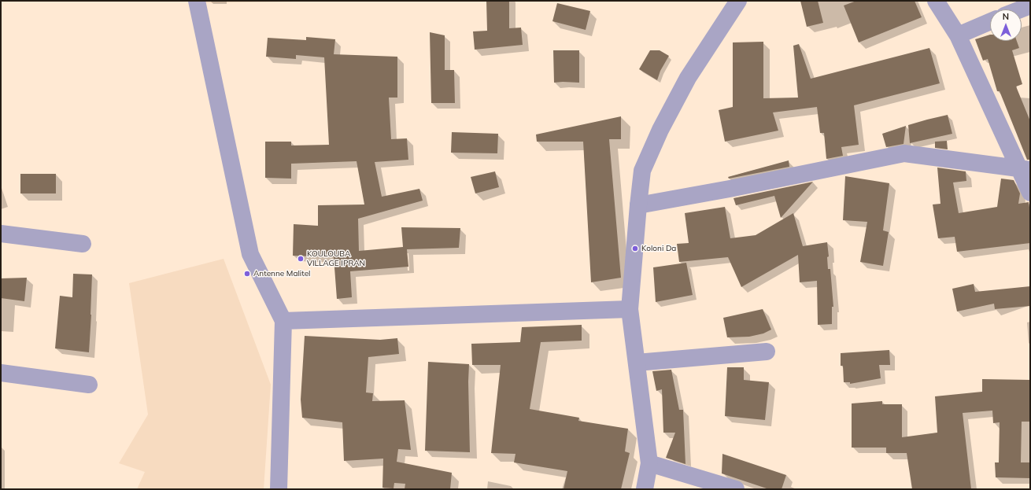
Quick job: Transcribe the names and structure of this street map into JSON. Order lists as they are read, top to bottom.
{
  "places": ["Koloni Da", "KOULOUBA VILLAGE IPRAN", "Antenne Malitel"],
  "north": "top"
}
